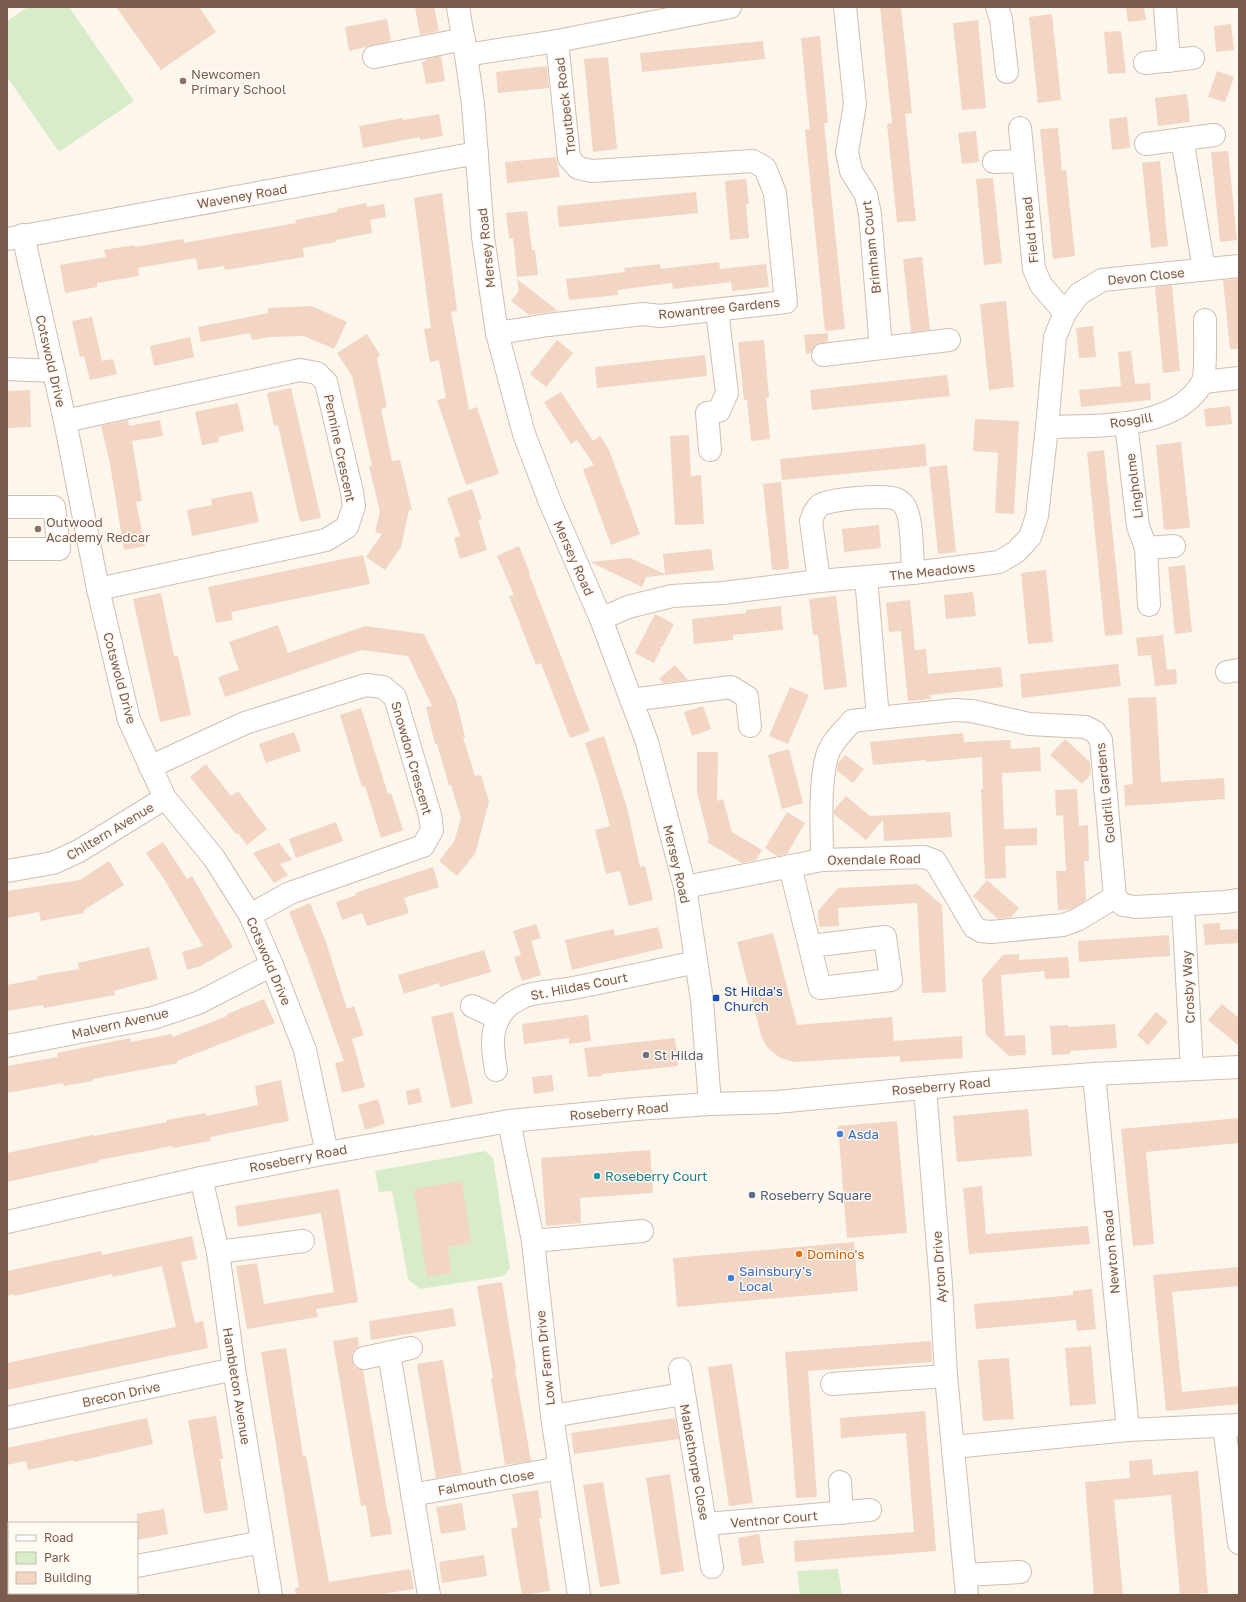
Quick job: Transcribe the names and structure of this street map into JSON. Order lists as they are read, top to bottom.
{
  "streets": {
    "street": [
      "Troutbeck Road",
      "Waveney Road",
      "Field Head",
      "Brimham Court",
      "Mersey Road",
      "Devon Close",
      "Rowantree Gardens",
      "Cotswold Drive",
      "Rosgill",
      "Pennine Crescent",
      "Lingholme",
      "The Meadows",
      "Snowdon Crescent",
      "Goldrill Gardens",
      "Chiltern Avenue",
      "Oxendale Road",
      "St. Hildas Court",
      "Crosby Way",
      "Malvern Avenue",
      "Roseberry Road",
      "Newton Road",
      "Ayton Drive",
      "Low Farm Drive",
      "Hambleton Avenue",
      "Brecon Drive",
      "Mablethorpe Close",
      "Falmouth Close",
      "Ventnor Court"
    ]
  },
  "crossings": [
    ["Troutbeck Road", "Mersey Road"],
    ["Troutbeck Road", "Rowantree Gardens"],
    ["Waveney Road", "Mersey Road"],
    ["Waveney Road", "Cotswold Drive"],
    ["Field Head", "Devon Close"],
    ["Field Head", "The Meadows"],
    ["Mersey Road", "Rowantree Gardens"],
    ["Mersey Road", "The Meadows"],
    ["Mersey Road", "Oxendale Road"],
    ["Mersey Road", "St. Hildas Court"],
    ["Mersey Road", "Roseberry Road"],
    ["Devon Close", "The Meadows"],
    ["Cotswold Drive", "Pennine Crescent"],
    ["Cotswold Drive", "Snowdon Crescent"],
    ["Cotswold Drive", "Chiltern Avenue"],
    ["Cotswold Drive", "Malvern Avenue"],
    ["Cotswold Drive", "Roseberry Road"],
    ["Rosgill", "Lingholme"],
    ["Rosgill", "The Meadows"],
    ["Goldrill Gardens", "Oxendale Road"],
    ["Crosby Way", "Roseberry Road"],
    ["Roseberry Road", "Newton Road"],
    ["Roseberry Road", "Ayton Drive"],
    ["Roseberry Road", "Low Farm Drive"],
    ["Roseberry Road", "Hambleton Avenue"],
    ["Low Farm Drive", "Mablethorpe Close"],
    ["Low Farm Drive", "Falmouth Close"],
    ["Hambleton Avenue", "Brecon Drive"],
    ["Mablethorpe Close", "Ventnor Court"]
  ],
  "places": {
    "other": [
      "Newcomen Primary School",
      "Outwood Academy Redcar",
      "St Hilda",
      "Asda",
      "Roseberry Court",
      "Roseberry Square",
      "Domino's",
      "Sainsbury's Local"
    ],
    "transit": ["St Hilda's Church"]
  },
  "legend": ["Road", "Park", "Building"]
}
